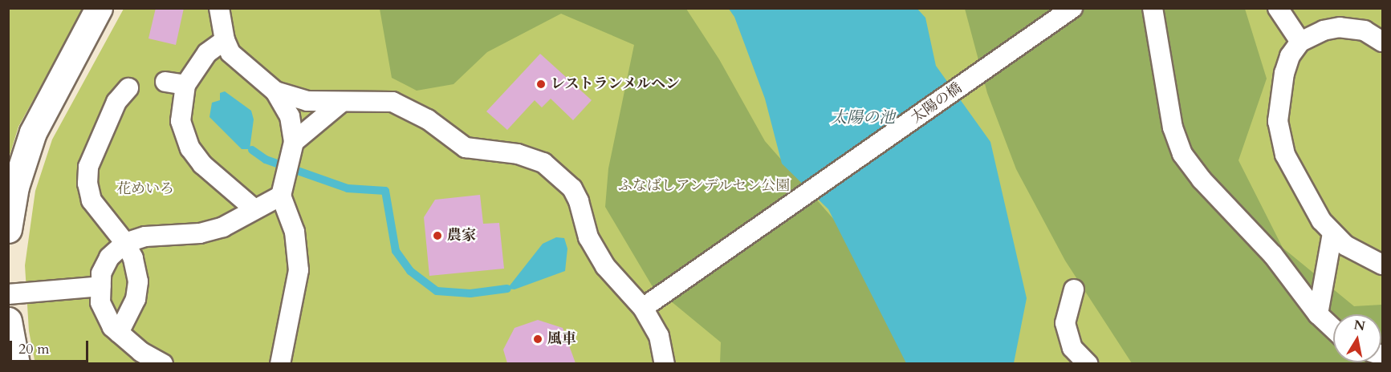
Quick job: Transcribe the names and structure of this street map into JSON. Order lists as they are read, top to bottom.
{
  "streets": {
    "street": ["太陽の橋"]
  },
  "water": ["太陽の池"],
  "parks": ["ふなばしアンデルセン公園", "花めいろ"],
  "places": ["レストランメルヘン", "農家", "風車"],
  "scale_bar": "20 m",
  "north": "top"
}
